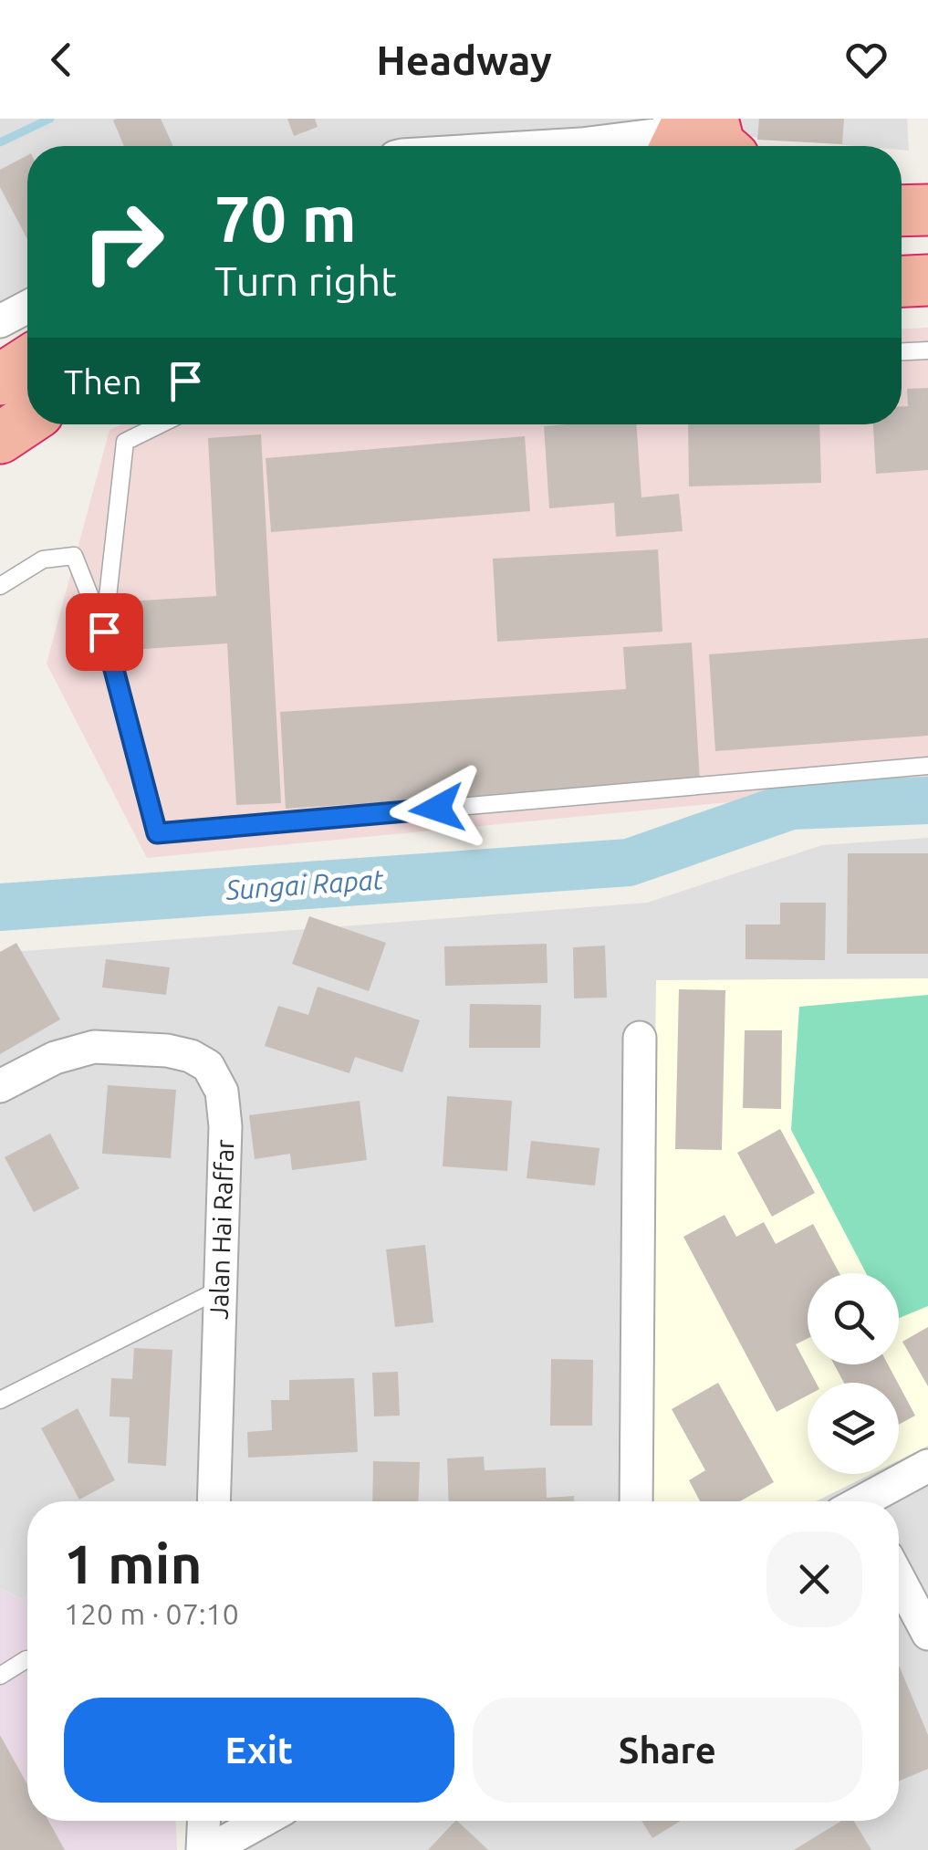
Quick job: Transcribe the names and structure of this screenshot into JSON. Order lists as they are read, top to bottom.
{
  "streets": {
    "street": ["Jalan Hai Raffar"]
  },
  "water": ["Sungai Rapat"],
  "page": {
    "header": "Headway",
    "turn": ["70 m", "Turn right"],
    "then": "Then",
    "heading": ["1 min", "120 m · 07:10"],
    "buttons": ["Exit", "Share"]
  }
}
